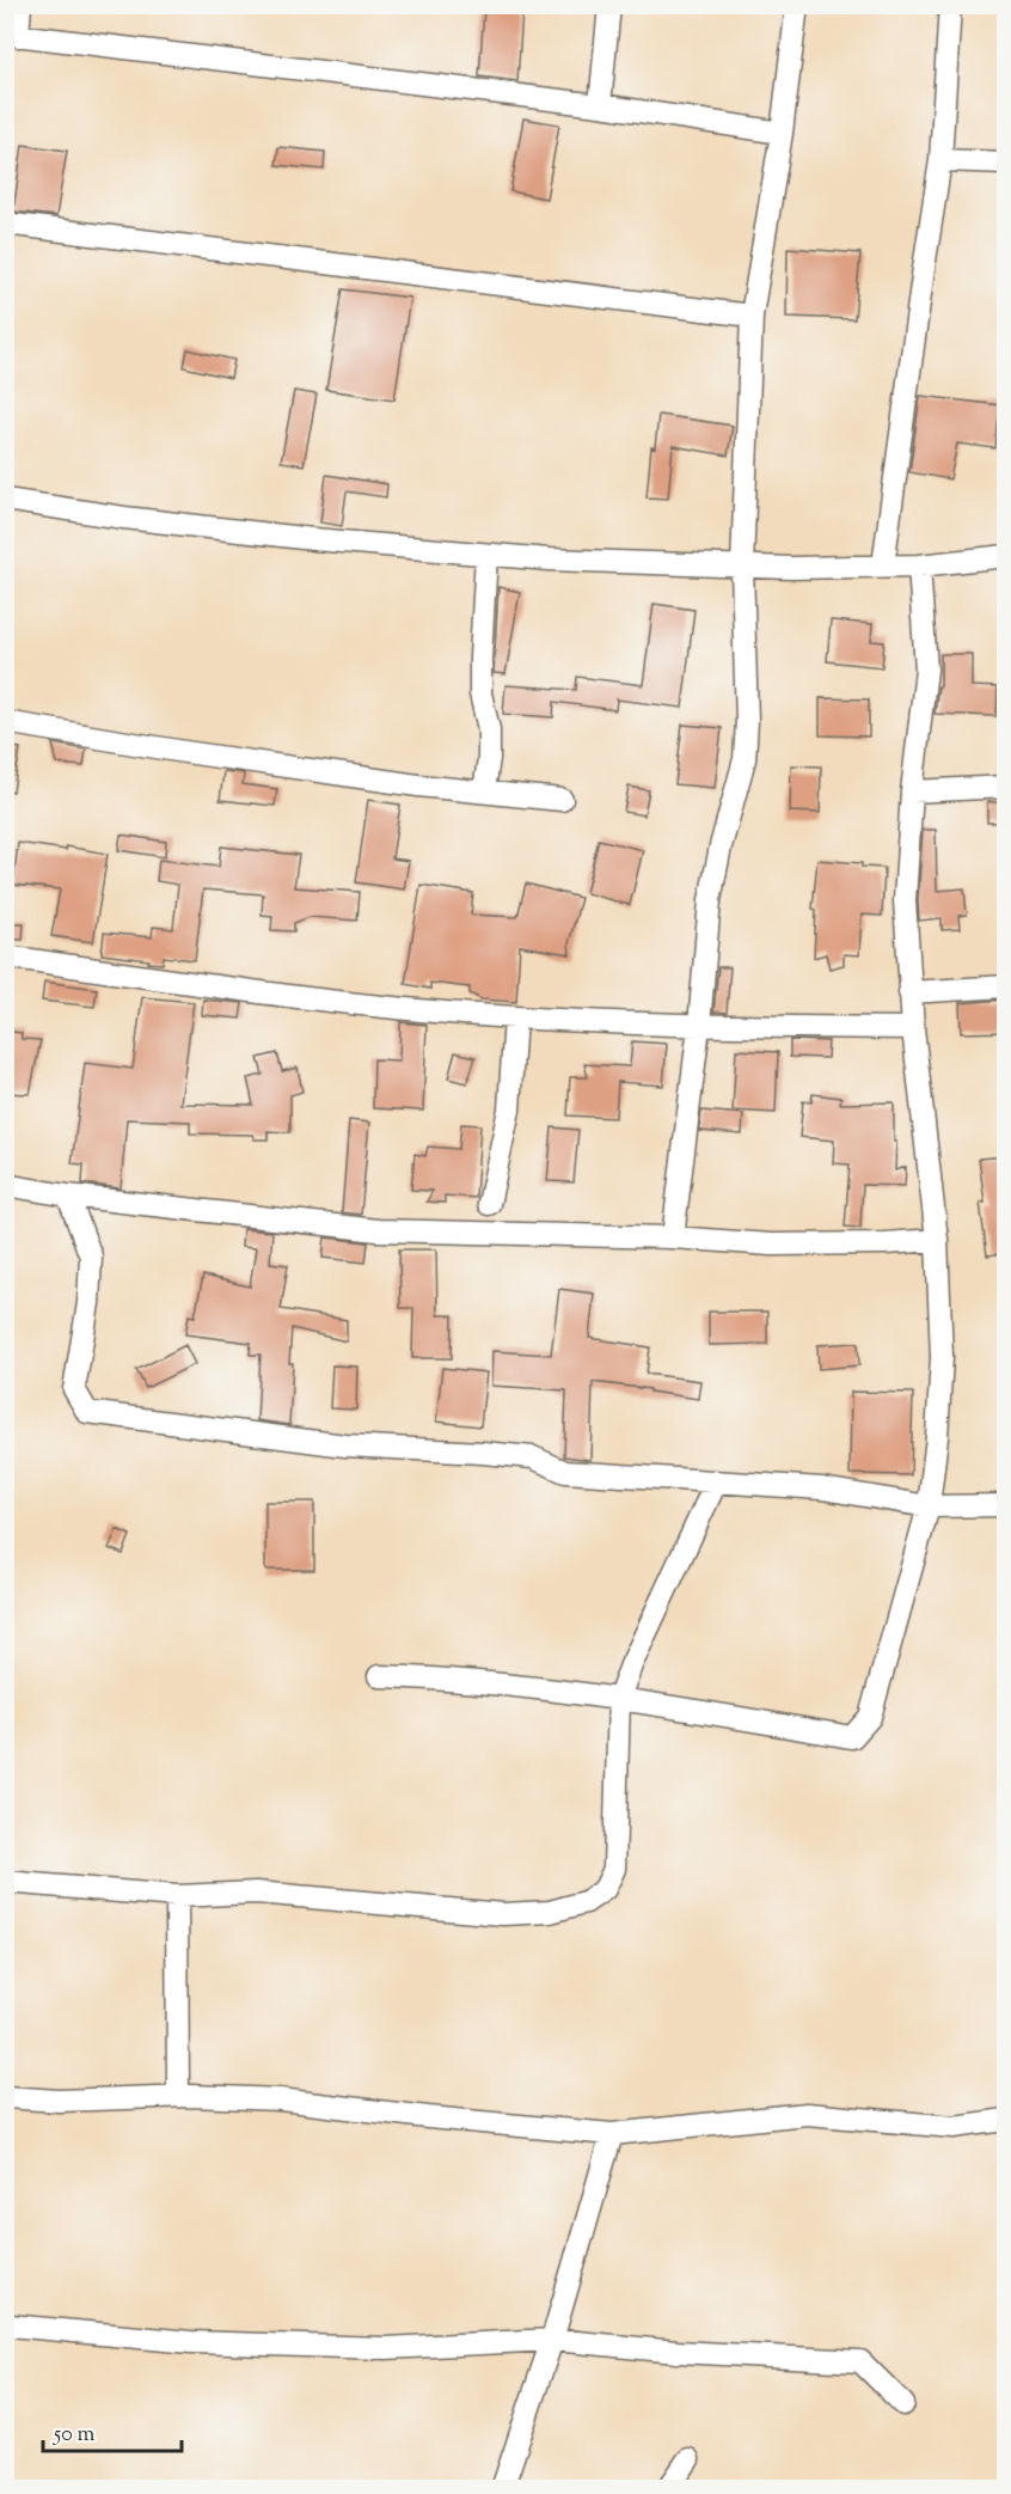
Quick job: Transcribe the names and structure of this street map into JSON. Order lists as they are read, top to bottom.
{
  "scale_bar": "50 m"
}
